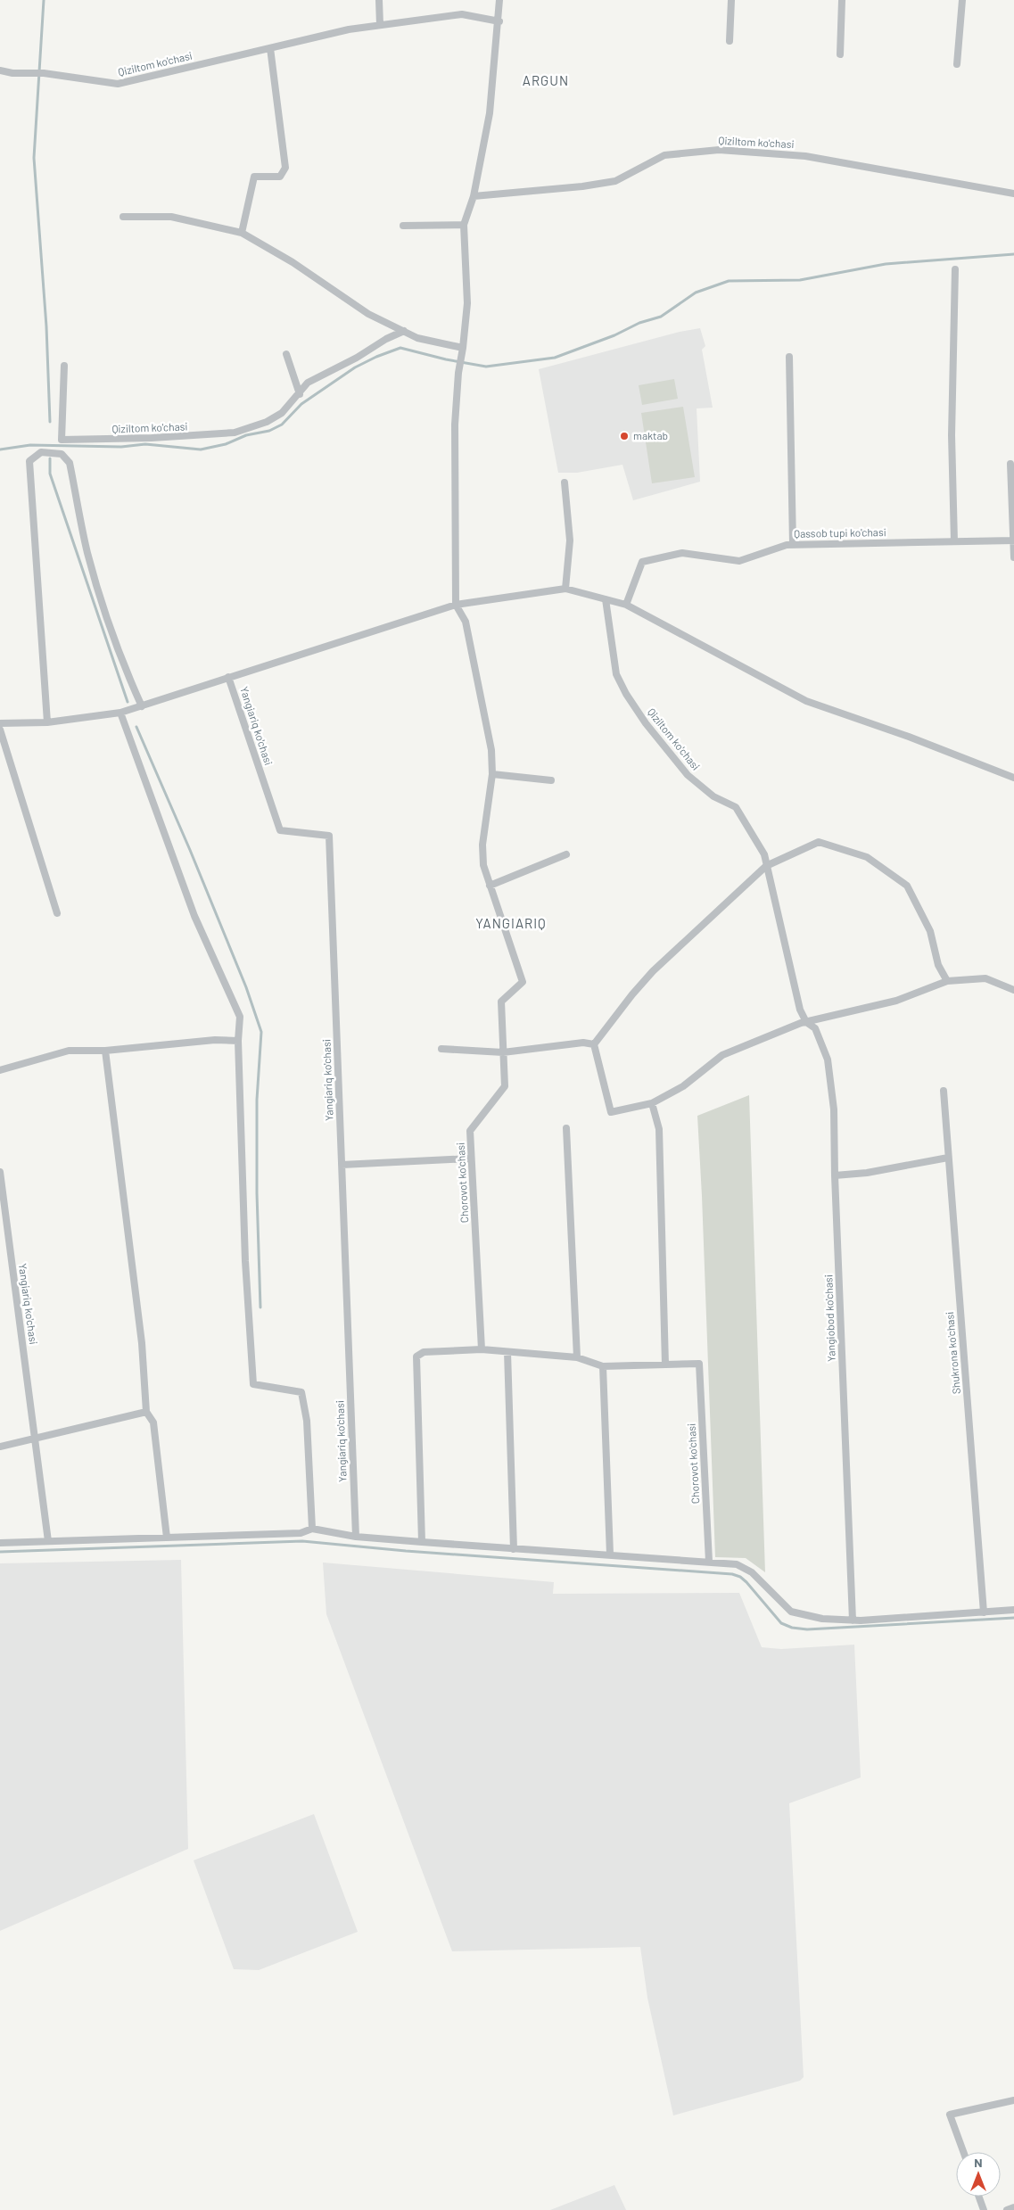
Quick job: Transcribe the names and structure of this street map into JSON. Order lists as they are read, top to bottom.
{
  "streets": {
    "street": [
      "Qiziltom ko'chasi",
      "Qassob tupi ko'chasi",
      "Yangiariq ko'chasi",
      "Chorovot ko'chasi",
      "Yangiobod ko'chasi",
      "Shukrona ko'chasi"
    ]
  },
  "crossings": [
    ["Qiziltom ko'chasi", "Yangiobod ko'chasi"]
  ],
  "districts": ["ARGUN", "YANGIARIQ"],
  "places": ["maktab"],
  "north": "top"
}
